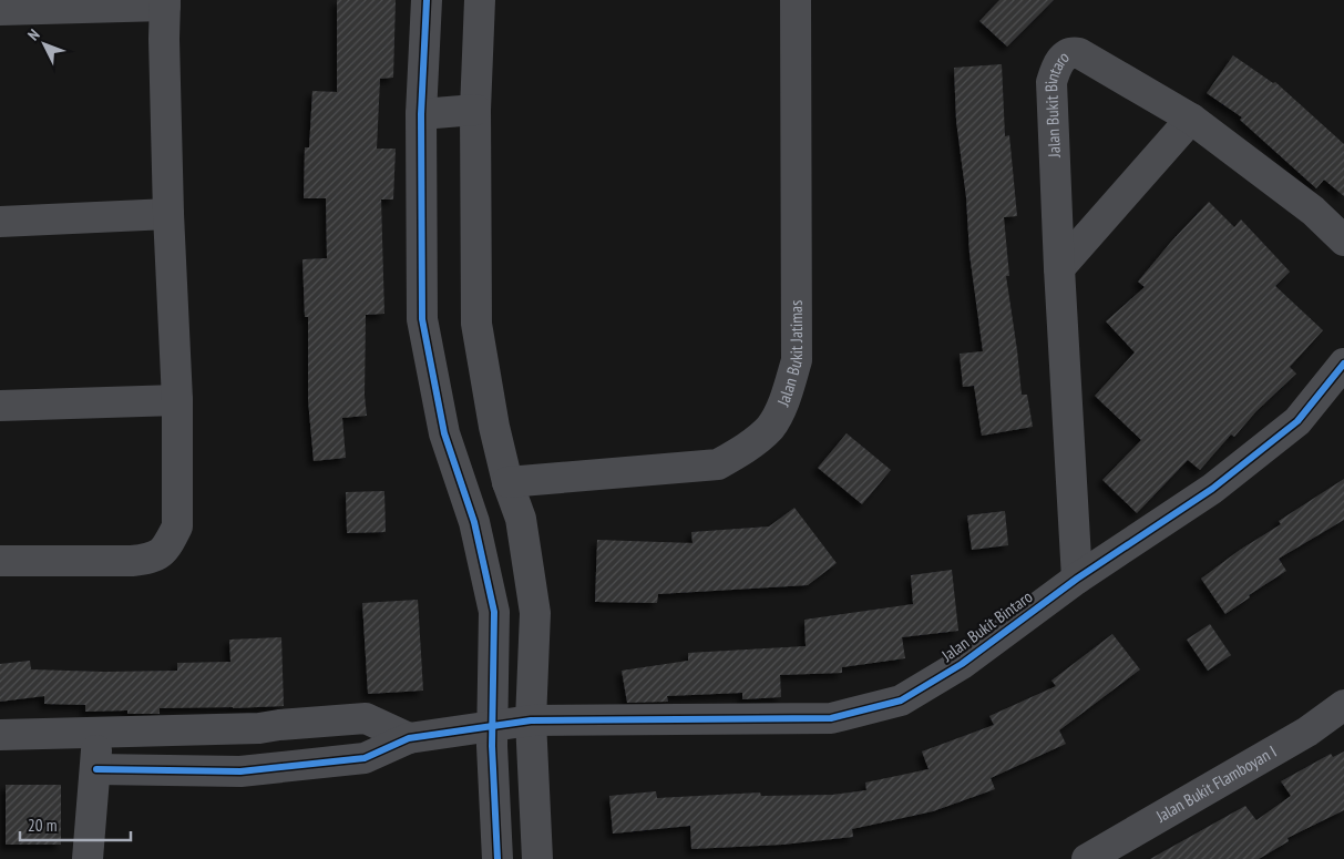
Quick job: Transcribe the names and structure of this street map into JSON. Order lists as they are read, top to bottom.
{
  "streets": {
    "street": ["Jalan Bukit Bintaro", "Jalan Bukit Jatimas", "Jalan Bukit Flamboyan I"]
  },
  "scale_bar": "20 m",
  "north": "top left"
}
